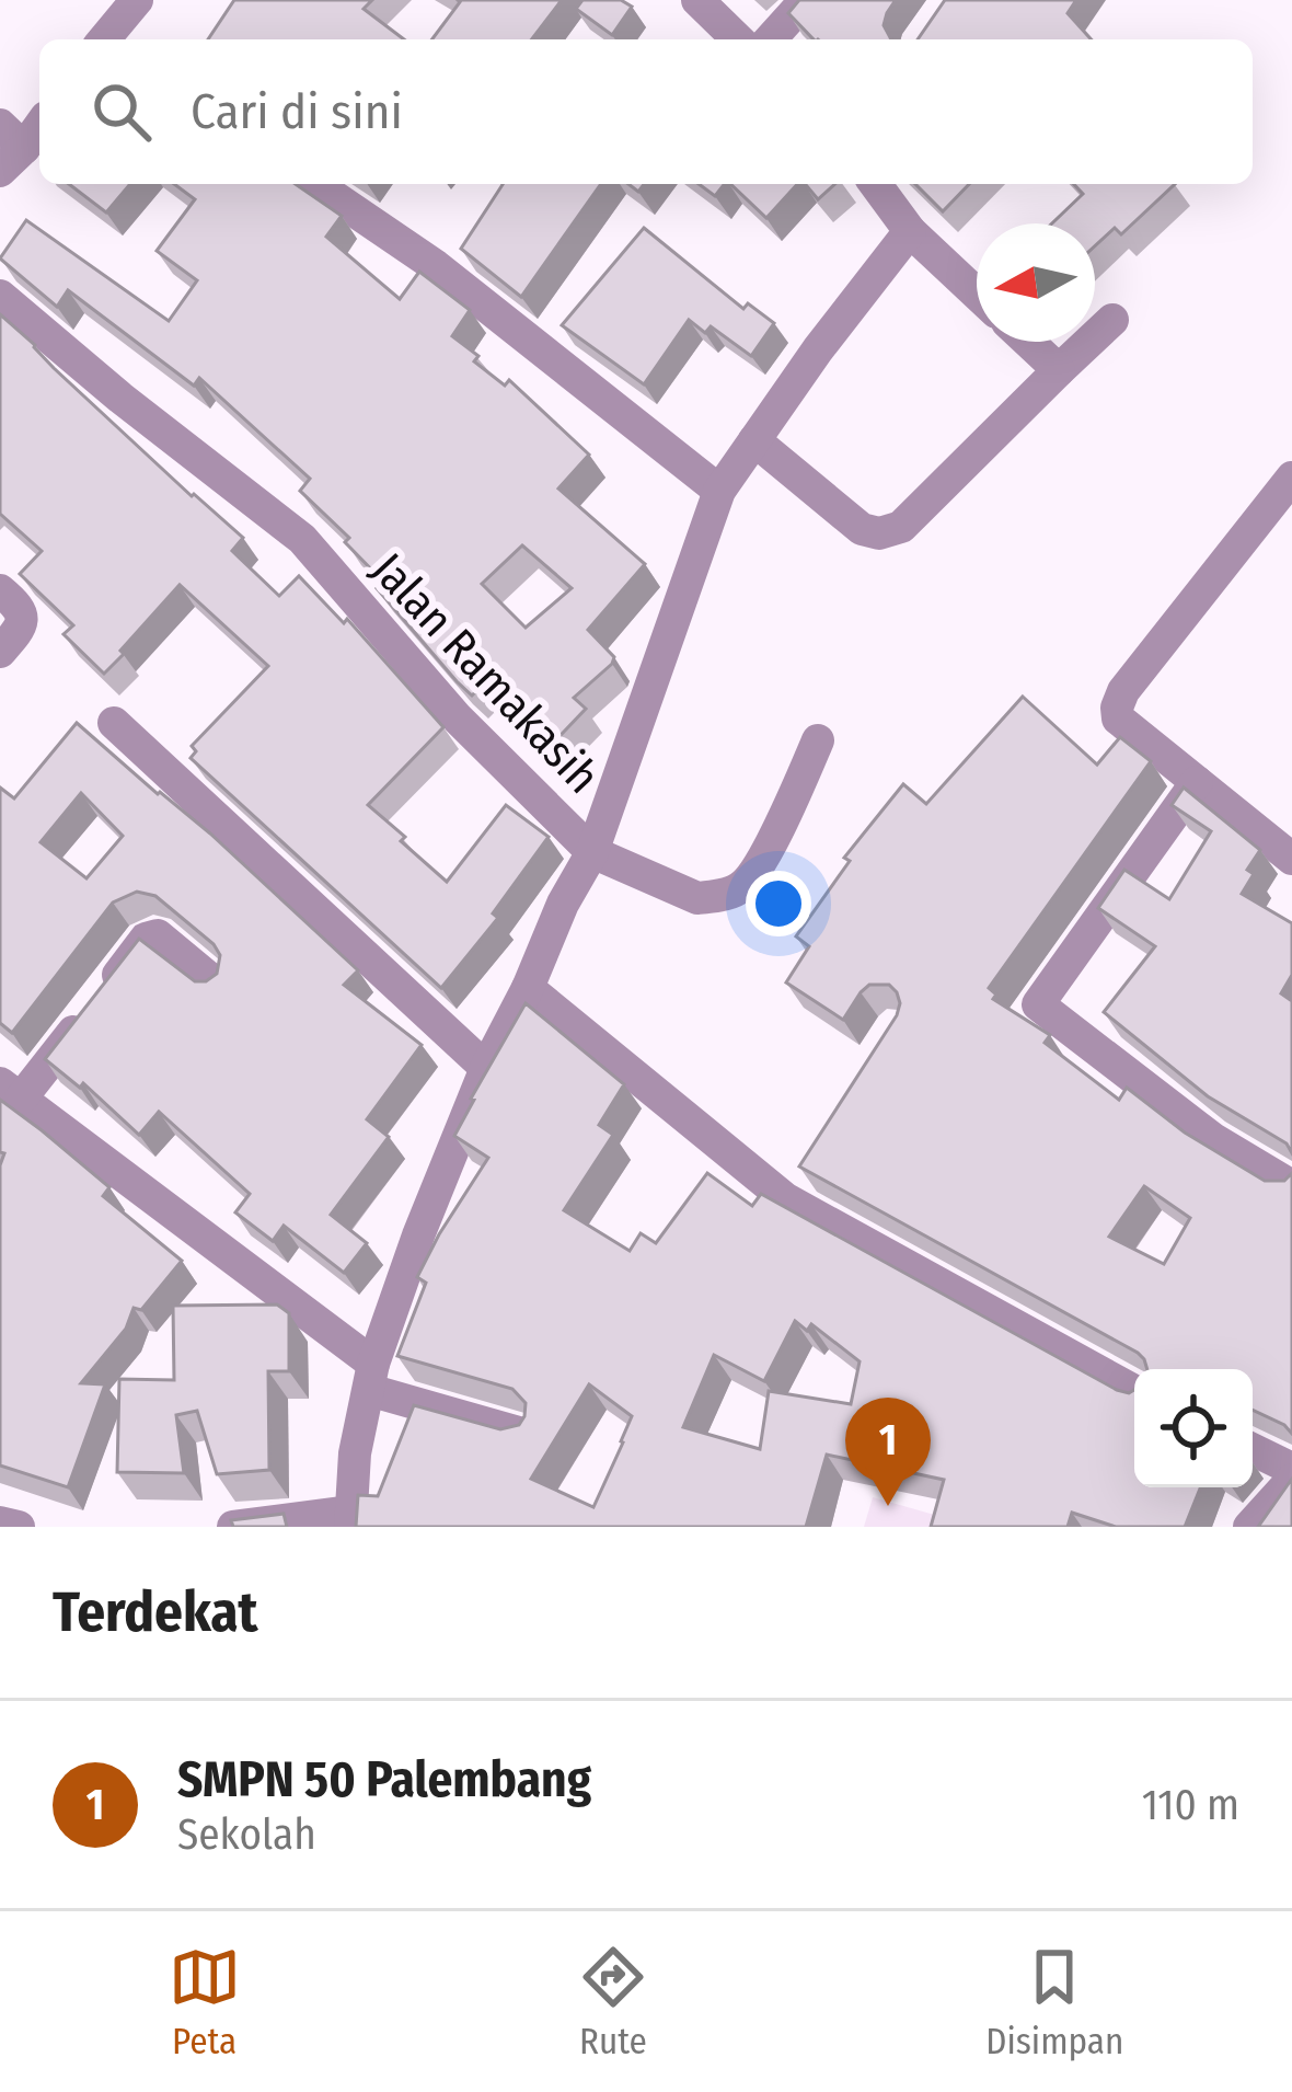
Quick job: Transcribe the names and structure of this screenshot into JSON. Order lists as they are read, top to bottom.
{
  "streets": {
    "street": ["Jalan Ramakasih"]
  },
  "north": "left",
  "page": {
    "search": "Cari di sini",
    "pins": "1",
    "heading": "Terdekat",
    "list": [
      {
        "mark": "1",
        "name": "SMPN 50 Palembang",
        "note": "Sekolah",
        "value": "110 m"
      }
    ],
    "nav": ["Peta", "Rute", "Disimpan"]
  }
}
